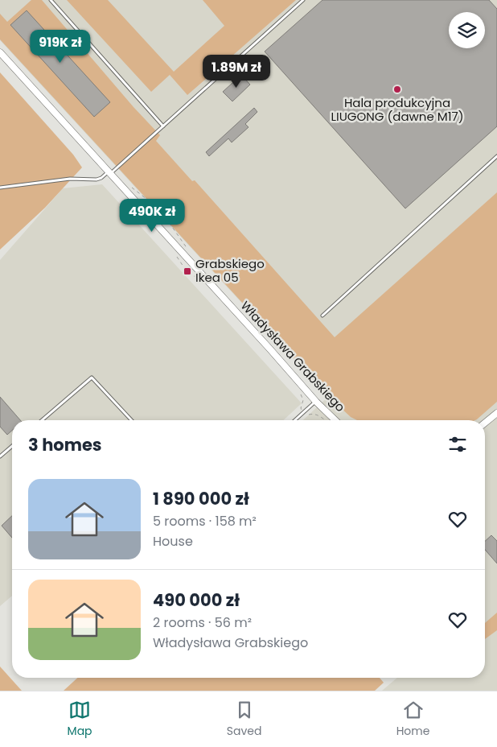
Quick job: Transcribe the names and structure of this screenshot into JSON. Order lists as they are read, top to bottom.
{
  "streets": {
    "street": ["Władysława Grabskiego"]
  },
  "places": {
    "other": ["Hala produkcyjna LIUGONG (dawne M17)"],
    "transit": ["Grabskiego Ikea 05"]
  },
  "page": {
    "price": ["919K zł", "1.89M zł", "490K zł"],
    "heading": "3 homes",
    "list": [
      {
        "name": "1 890 000 zł",
        "note": "5 rooms · 158 m² · House"
      },
      {
        "name": "490 000 zł",
        "note": "2 rooms · 56 m² · Władysława Grabskiego"
      }
    ],
    "tabs": ["Map", "Saved", "Home"]
  }
}
